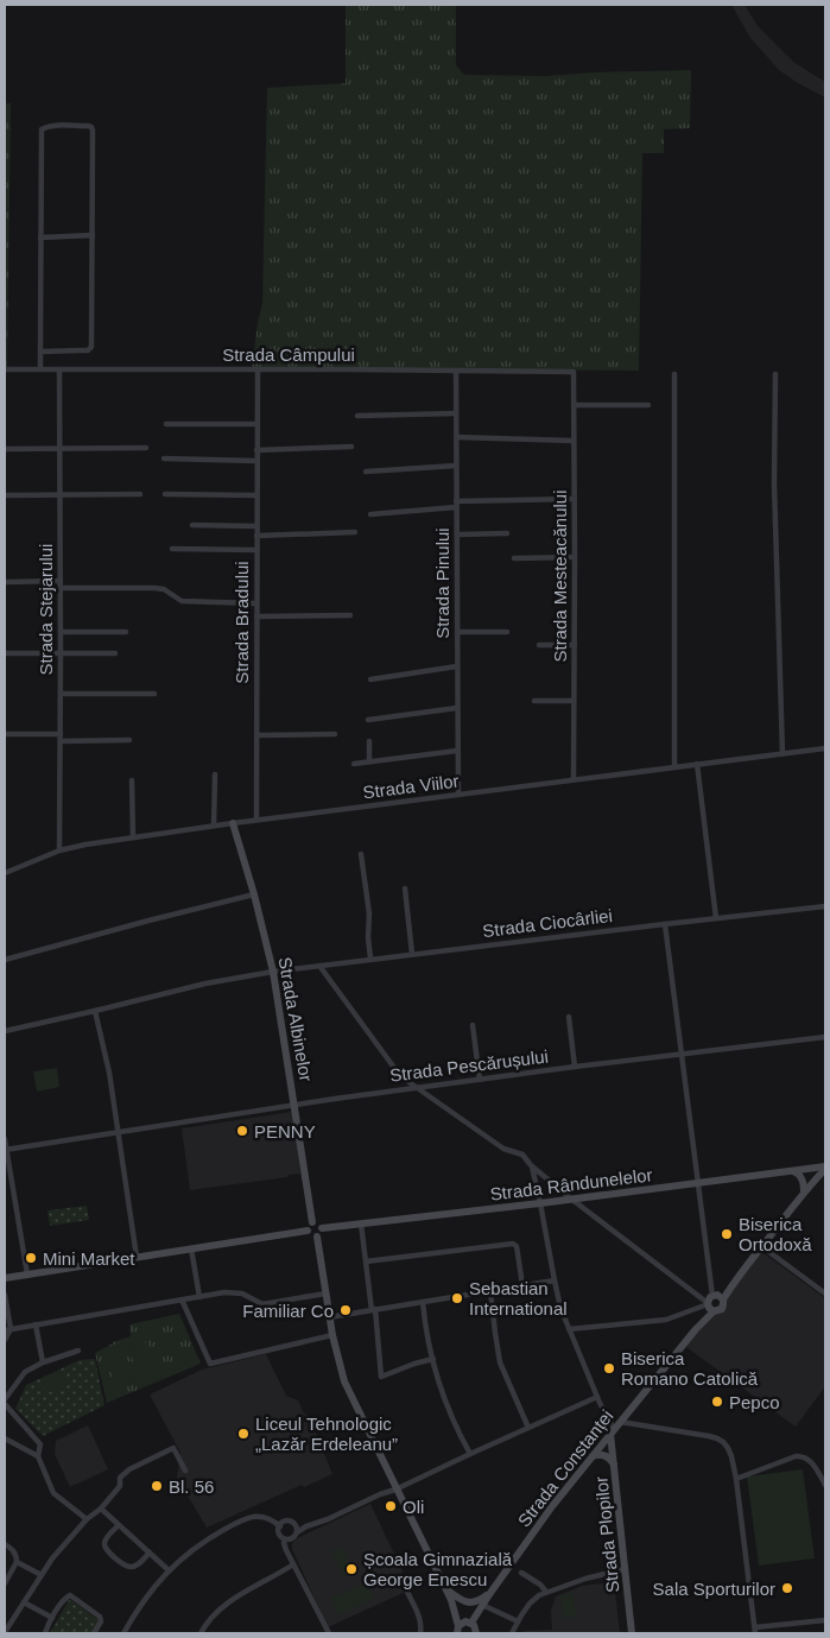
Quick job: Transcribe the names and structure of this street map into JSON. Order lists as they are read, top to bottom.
{
  "streets": {
    "street": [
      "Strada Câmpului",
      "Strada Mesteacănului",
      "Strada Pinului",
      "Strada Stejarului",
      "Strada Bradului",
      "Strada Viilor",
      "Strada Ciocârliei",
      "Strada Albinelor",
      "Strada Pescărușului",
      "Strada Rândunelelor",
      "Strada Constanței",
      "Strada Plopilor"
    ]
  },
  "crossings": [
    ["Strada Câmpului", "Strada Mesteacănului"],
    ["Strada Câmpului", "Strada Pinului"],
    ["Strada Câmpului", "Strada Stejarului"],
    ["Strada Câmpului", "Strada Bradului"],
    ["Strada Mesteacănului", "Strada Viilor"],
    ["Strada Pinului", "Strada Viilor"],
    ["Strada Stejarului", "Strada Viilor"],
    ["Strada Bradului", "Strada Viilor"],
    ["Strada Viilor", "Strada Albinelor"],
    ["Strada Ciocârliei", "Strada Albinelor"],
    ["Strada Albinelor", "Strada Pescărușului"],
    ["Strada Albinelor", "Strada Rândunelelor"],
    ["Strada Constanței", "Strada Plopilor"]
  ],
  "places": [
    "PENNY",
    "Biserica Ortodoxă",
    "Mini Market",
    "Sebastian International",
    "Familiar Co",
    "Biserica Romano Catolică",
    "Pepco",
    "Liceul Tehnologic „Lazăr Erdeleanu”",
    "Bl. 56",
    "Oli",
    "Școala Gimnazială George Enescu",
    "Sala Sporturilor"
  ]
}
